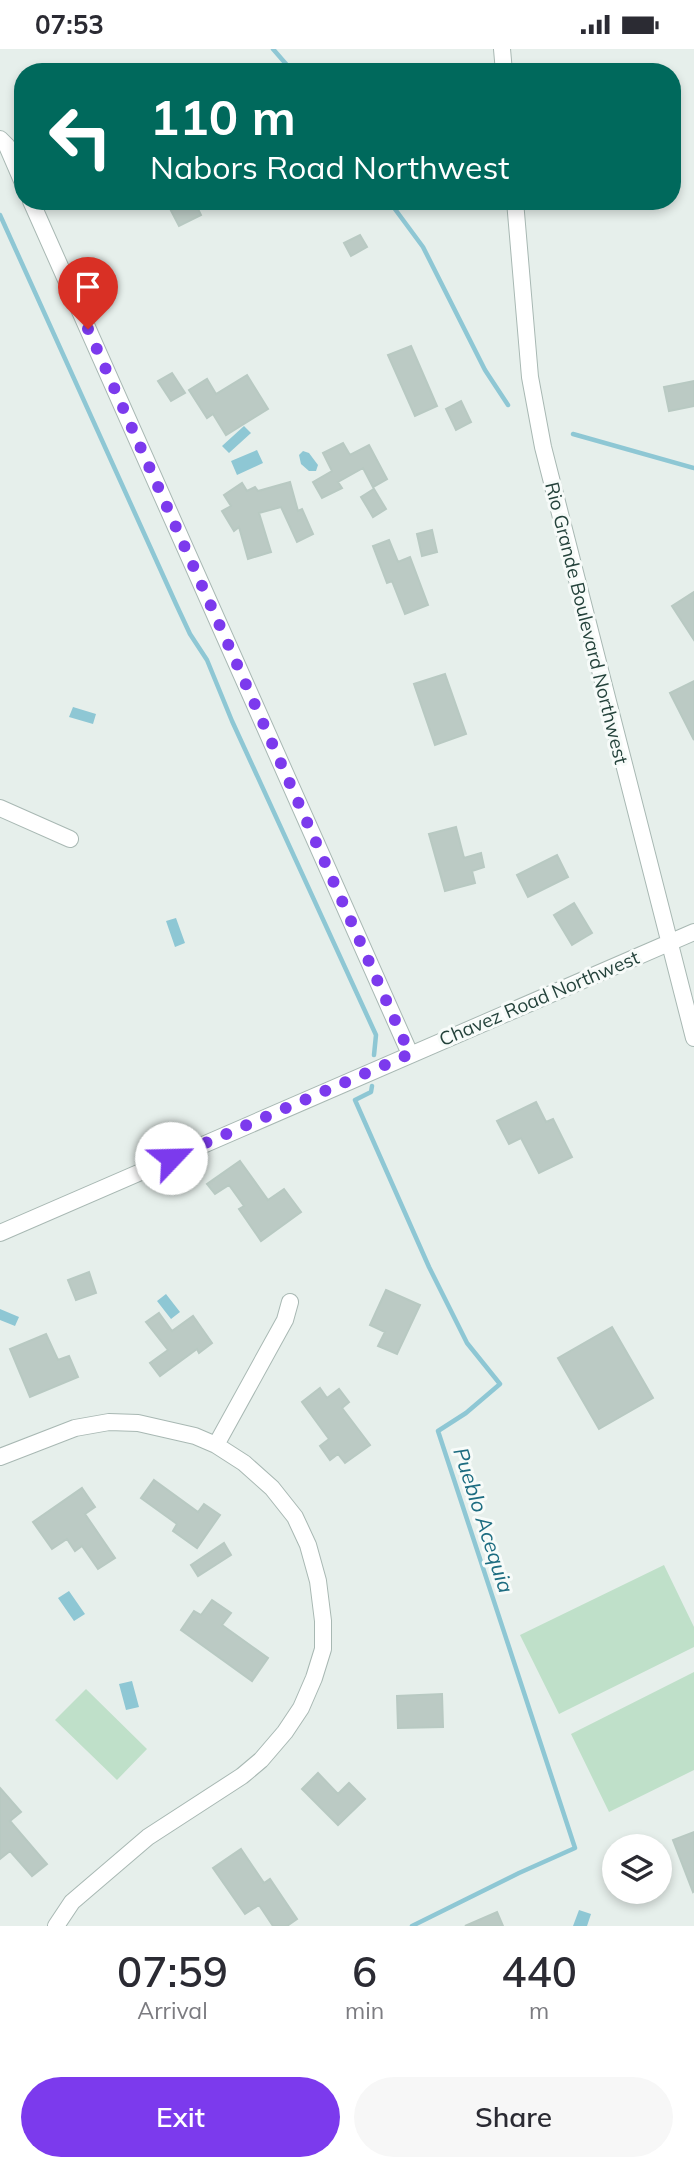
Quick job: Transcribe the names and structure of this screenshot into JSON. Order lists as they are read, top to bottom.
{
  "streets": {
    "street": ["Rio Grande Boulevard Northwest", "Chavez Road Northwest"]
  },
  "crossings": [
    ["Rio Grande Boulevard Northwest", "Chavez Road Northwest"]
  ],
  "water": ["Pueblo Acequia"],
  "page": {
    "status": "07:53",
    "turn": ["110 m", "Nabors Road Northwest"],
    "eta": [
      "07:59",
      "Arrival",
      "6",
      "min",
      "440",
      "m"
    ],
    "buttons": ["Exit", "Share"]
  }
}
